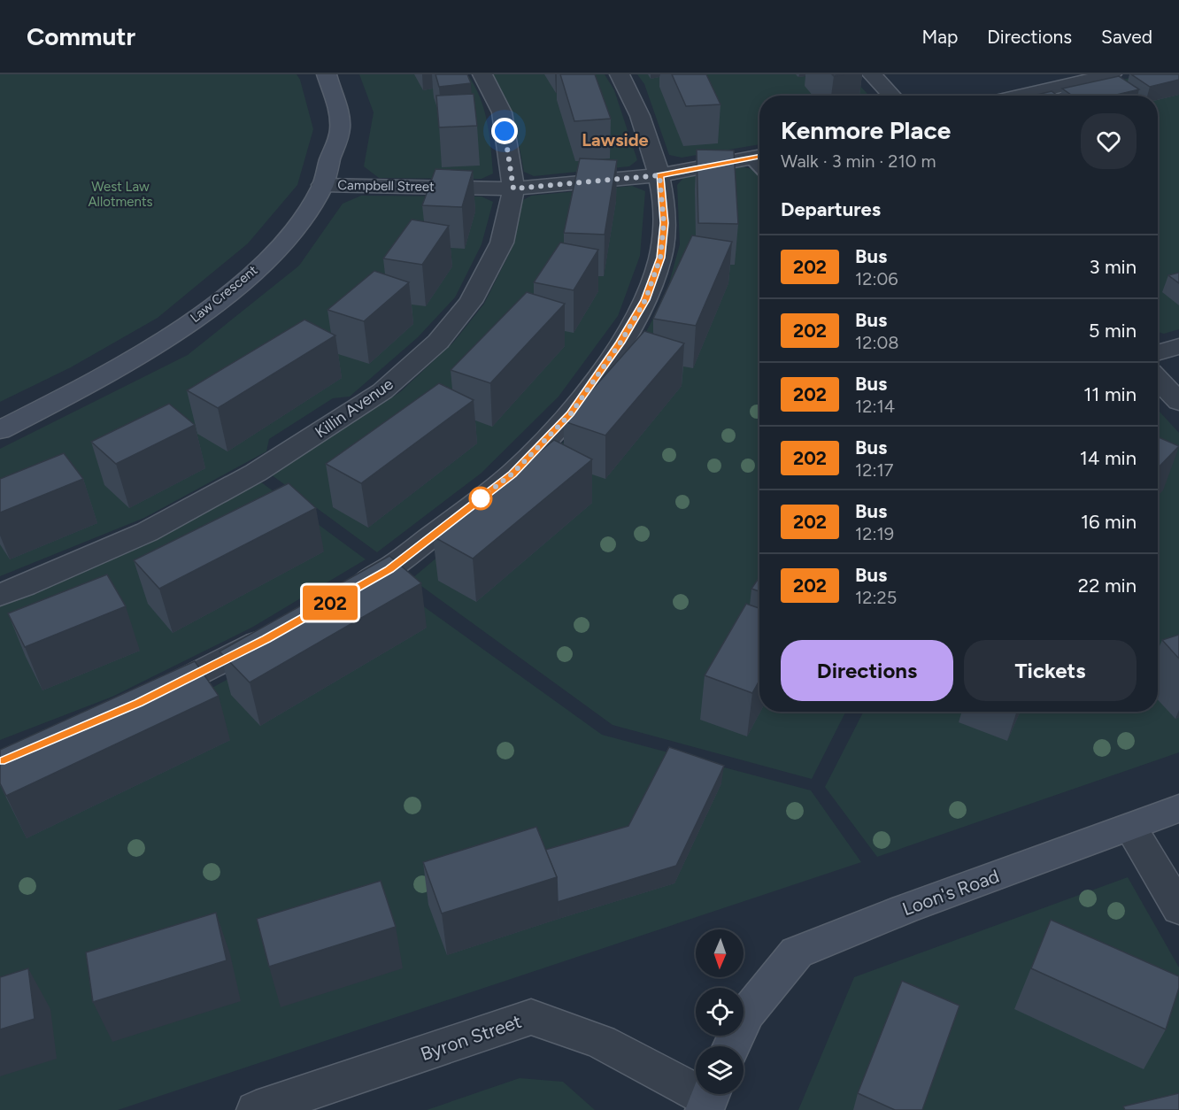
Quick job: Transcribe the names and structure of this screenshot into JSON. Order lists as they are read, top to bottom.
{
  "streets": {
    "street": [
      "Campbell Street",
      "Law Crescent",
      "Killin Avenue",
      "Loon's Road",
      "Byron Street"
    ]
  },
  "crossings": [
    ["Campbell Street", "Law Crescent"],
    ["Campbell Street", "Killin Avenue"]
  ],
  "districts": ["Lawside"],
  "parks": ["West Law Allotments"],
  "lines": ["bus line 202"],
  "north": "bottom",
  "page": {
    "header": "Commutr",
    "nav": ["Map", "Directions", "Saved"],
    "on_map": "202",
    "heading": [
      ["Kenmore Place", "Walk · 3 min · 210 m"],
      "Departures"
    ],
    "list": [
      {
        "mark": "202",
        "name": "Bus",
        "note": "12:06",
        "value": "3 min"
      },
      {
        "mark": "202",
        "name": "Bus",
        "note": "12:08",
        "value": "5 min"
      },
      {
        "mark": "202",
        "name": "Bus",
        "note": "12:14",
        "value": "11 min"
      },
      {
        "mark": "202",
        "name": "Bus",
        "note": "12:17",
        "value": "14 min"
      },
      {
        "mark": "202",
        "name": "Bus",
        "note": "12:19",
        "value": "16 min"
      },
      {
        "mark": "202",
        "name": "Bus",
        "note": "12:25",
        "value": "22 min"
      }
    ],
    "buttons": ["Directions", "Tickets"]
  }
}
